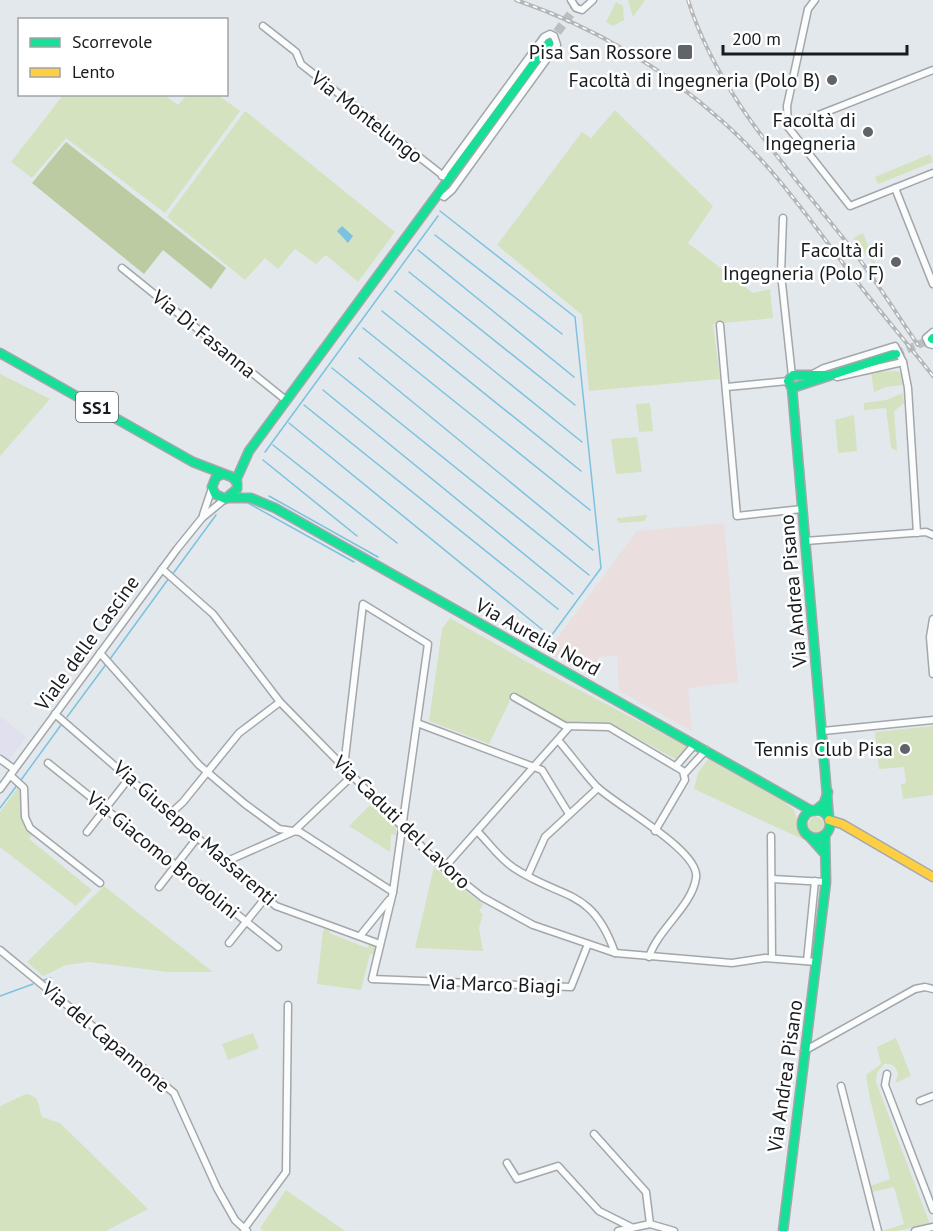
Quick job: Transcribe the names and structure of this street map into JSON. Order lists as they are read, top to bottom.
{
  "streets": {
    "main road": ["SS1", "Via Andrea Pisano", "Via Aurelia Nord"],
    "street": [
      "Via Montelungo",
      "Via Di Fasanna",
      "Viale delle Cascine",
      "Via Caduti del Lavoro",
      "Via Giuseppe Massarenti",
      "Via Giacomo Brodolini",
      "Via Marco Biagi",
      "Via del Capannone"
    ]
  },
  "crossings": [
    ["SS1", "Via Aurelia Nord"],
    ["SS1", "Viale delle Cascine"],
    ["Via Andrea Pisano", "Via Aurelia Nord"],
    ["Via Andrea Pisano", "Via Caduti del Lavoro"],
    ["Via Aurelia Nord", "Viale delle Cascine"],
    ["Viale delle Cascine", "Via Caduti del Lavoro"],
    ["Viale delle Cascine", "Via Giuseppe Massarenti"],
    ["Via Caduti del Lavoro", "Via Marco Biagi"],
    ["Via Giuseppe Massarenti", "Via Marco Biagi"]
  ],
  "places": {
    "transit": ["Pisa San Rossore"],
    "other": [
      "Facoltà di Ingegneria (Polo B)",
      "Facoltà di Ingegneria",
      "Facoltà di Ingegneria (Polo F)",
      "Tennis Club Pisa"
    ]
  },
  "legend": ["Scorrevole", "Lento"],
  "scale_bar": "200 m"
}
